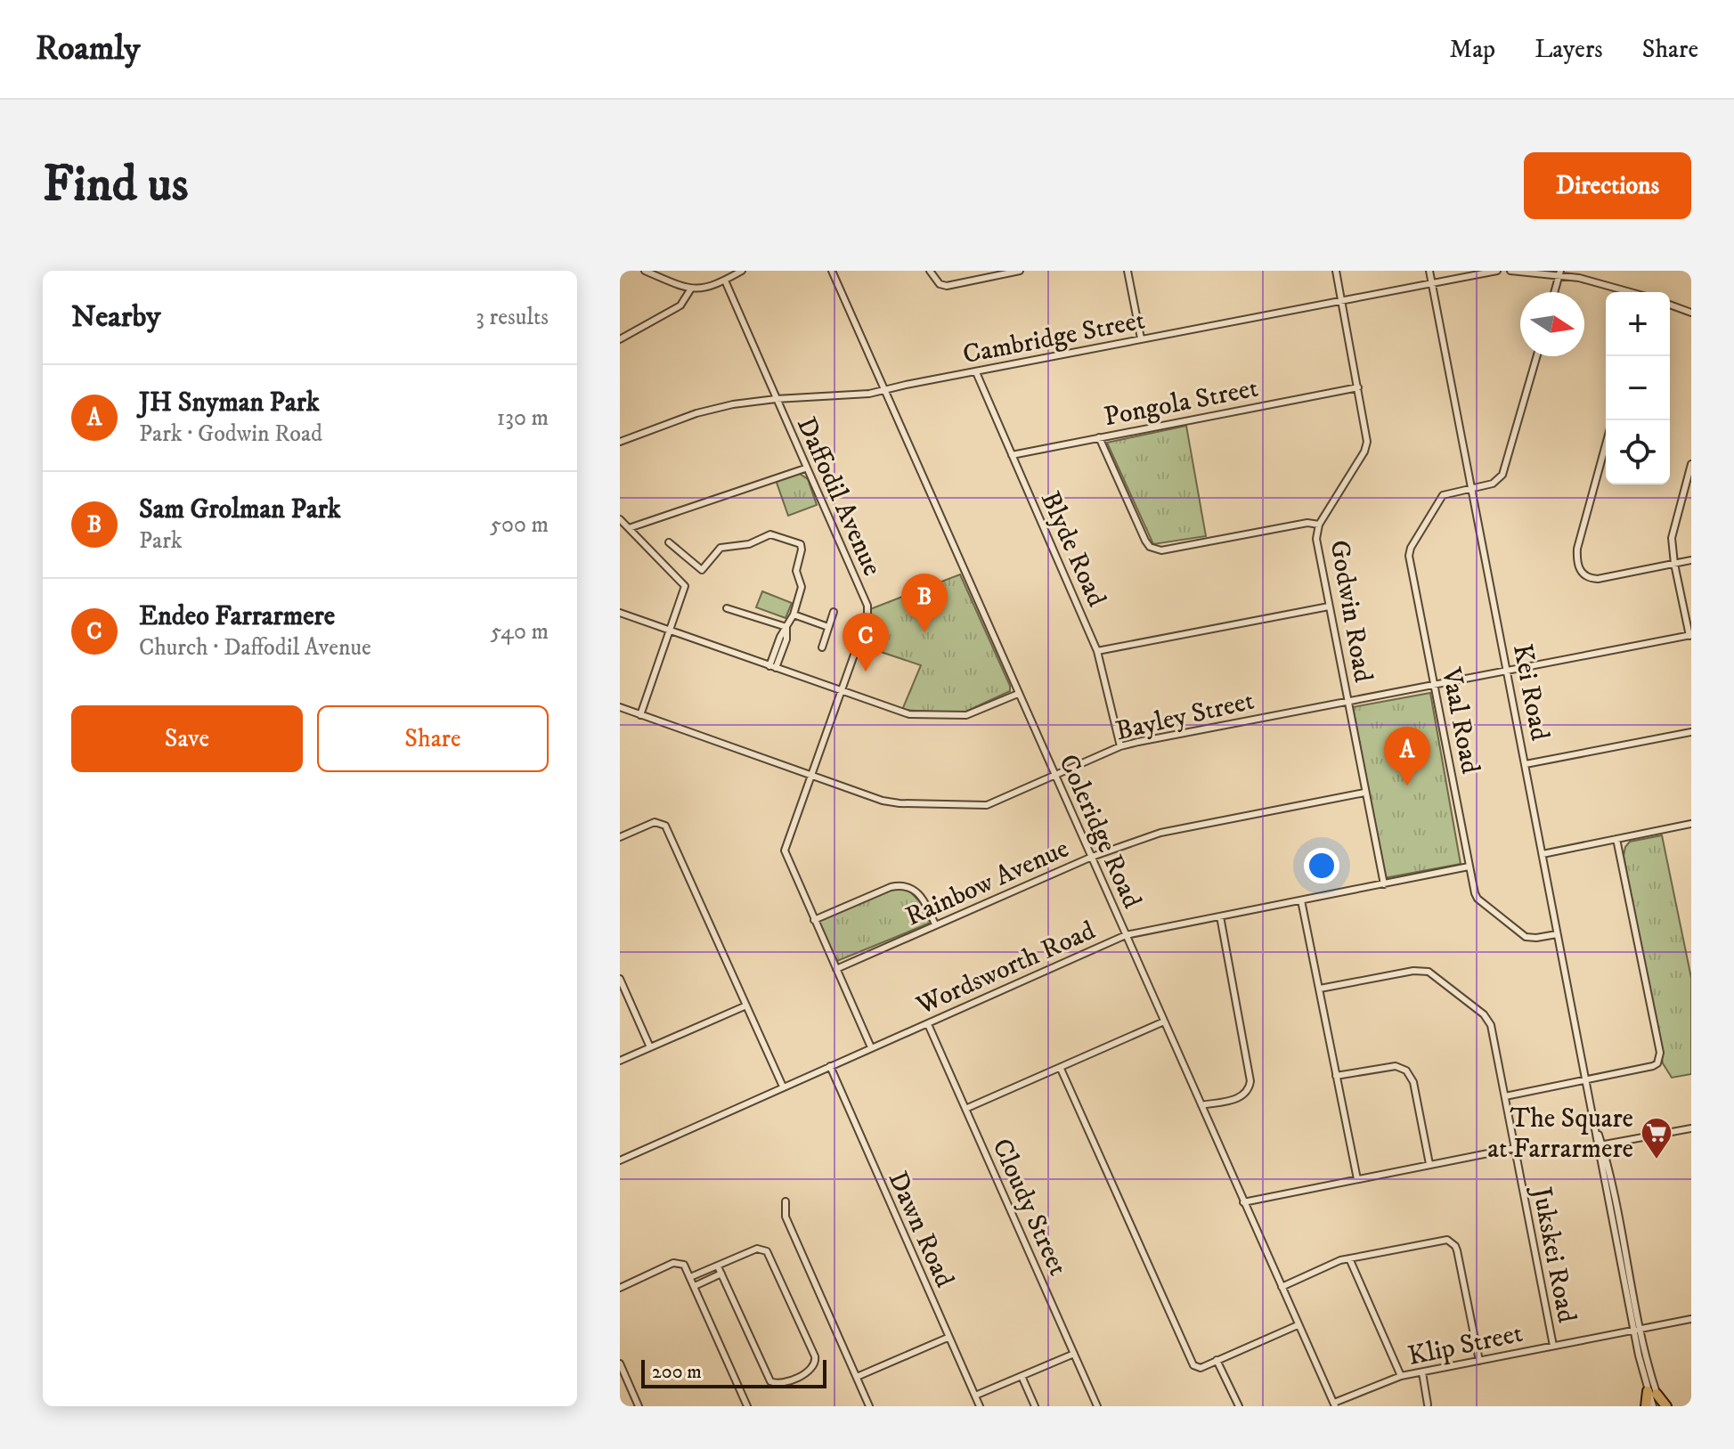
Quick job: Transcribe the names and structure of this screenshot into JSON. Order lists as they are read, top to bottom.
{
  "streets": {
    "street": [
      "Cambridge Street",
      "Pongola Street",
      "Daffodil Avenue",
      "Blyde Road",
      "Godwin Road",
      "Kei Road",
      "Bayley Street",
      "Vaal Road",
      "Coleridge Road",
      "Rainbow Avenue",
      "Wordsworth Road",
      "Cloudy Street",
      "Dawn Road",
      "Jukskei Road",
      "Klip Street"
    ]
  },
  "crossings": [
    ["Cambridge Street", "Daffodil Avenue"],
    ["Cambridge Street", "Blyde Road"],
    ["Cambridge Street", "Godwin Road"],
    ["Cambridge Street", "Kei Road"],
    ["Cambridge Street", "Coleridge Road"],
    ["Pongola Street", "Blyde Road"],
    ["Pongola Street", "Godwin Road"],
    ["Daffodil Avenue", "Bayley Street"],
    ["Daffodil Avenue", "Rainbow Avenue"],
    ["Daffodil Avenue", "Wordsworth Road"],
    ["Blyde Road", "Bayley Street"],
    ["Godwin Road", "Bayley Street"],
    ["Godwin Road", "Rainbow Avenue"],
    ["Godwin Road", "Wordsworth Road"],
    ["Kei Road", "Bayley Street"],
    ["Kei Road", "Vaal Road"],
    ["Kei Road", "Klip Street"],
    ["Bayley Street", "Vaal Road"],
    ["Bayley Street", "Coleridge Road"],
    ["Vaal Road", "Wordsworth Road"],
    ["Coleridge Road", "Rainbow Avenue"],
    ["Coleridge Road", "Wordsworth Road"],
    ["Coleridge Road", "Klip Street"],
    ["Wordsworth Road", "Cloudy Street"],
    ["Wordsworth Road", "Dawn Road"],
    ["Jukskei Road", "Klip Street"]
  ],
  "places": {
    "supermarket": ["The Square at Farrarmere"]
  },
  "scale_bar": "200 m",
  "north": "right",
  "page": {
    "header": "Roamly",
    "nav": ["Map", "Layers", "Share"],
    "buttons": [
      "Directions",
      ["Save", "Share"]
    ],
    "title": "Find us",
    "heading": ["Nearby", "3 results"],
    "map_buttons": ["+", "−"],
    "list": [
      {
        "mark": "A",
        "name": "JH Snyman Park",
        "note": "Park · Godwin Road",
        "value": "130 m"
      },
      {
        "mark": "B",
        "name": "Sam Grolman Park",
        "note": "Park",
        "value": "500 m"
      },
      {
        "mark": "C",
        "name": "Endeo Farrarmere",
        "note": "Church · Daffodil Avenue",
        "value": "540 m"
      }
    ],
    "pins": ["B", "C", "A"],
    "scale": "200 m"
  }
}
